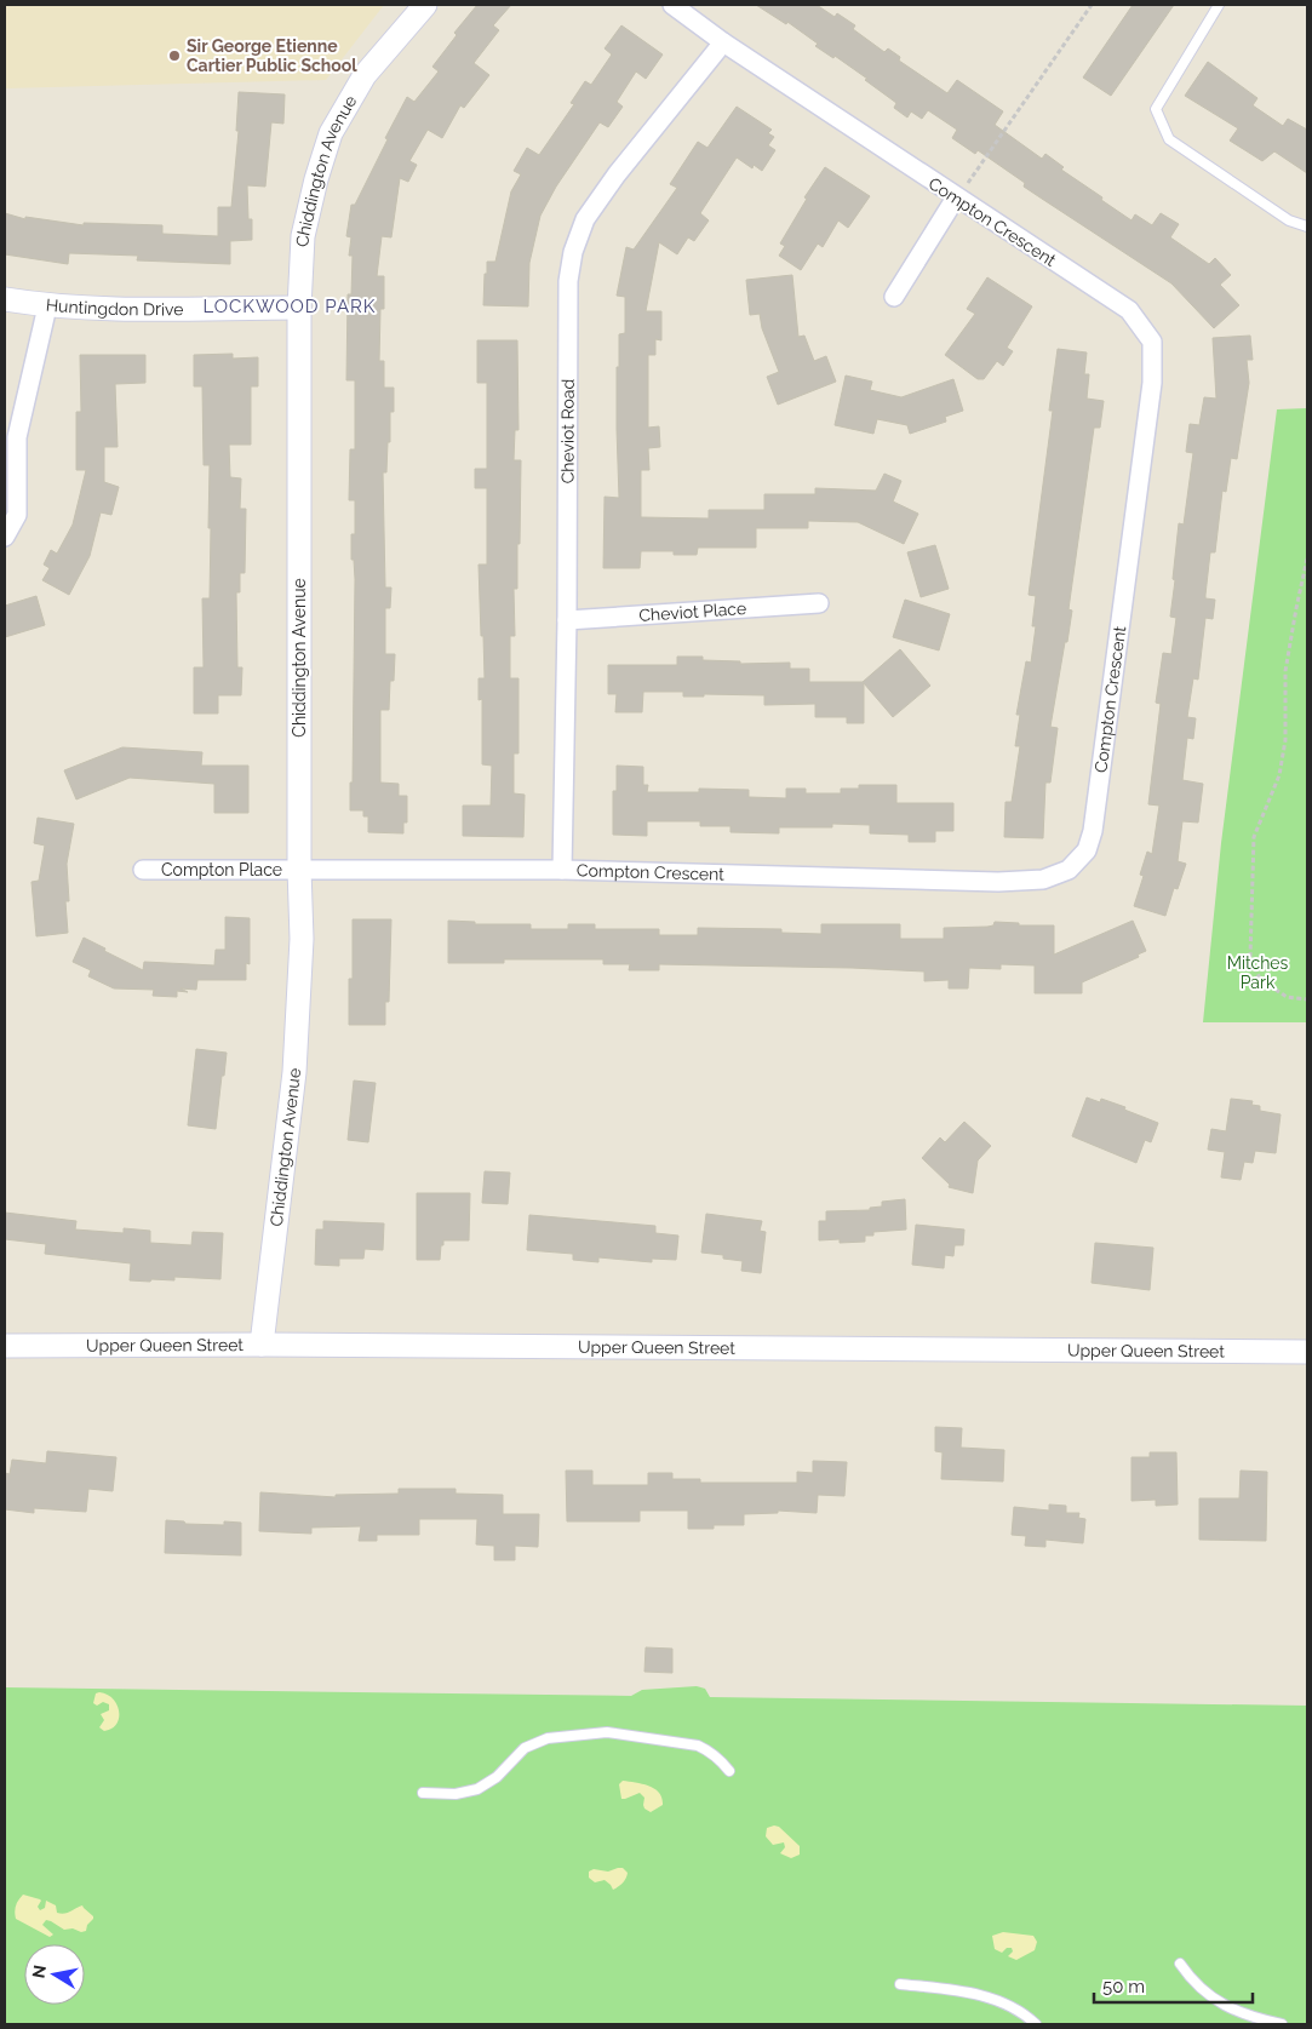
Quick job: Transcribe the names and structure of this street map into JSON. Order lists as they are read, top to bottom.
{
  "streets": {
    "street": [
      "Chiddington Avenue",
      "Compton Crescent",
      "Huntingdon Drive",
      "Cheviot Road",
      "Cheviot Place",
      "Compton Place",
      "Upper Queen Street"
    ]
  },
  "crossings": [
    ["Chiddington Avenue", "Compton Crescent"],
    ["Chiddington Avenue", "Huntingdon Drive"],
    ["Chiddington Avenue", "Compton Place"],
    ["Chiddington Avenue", "Upper Queen Street"],
    ["Compton Crescent", "Cheviot Road"],
    ["Compton Crescent", "Compton Place"],
    ["Cheviot Road", "Cheviot Place"]
  ],
  "districts": ["LOCKWOOD PARK"],
  "parks": ["Mitches Park"],
  "places": ["Sir George Etienne Cartier Public School"],
  "scale_bar": "50 m",
  "north": "left"
}
